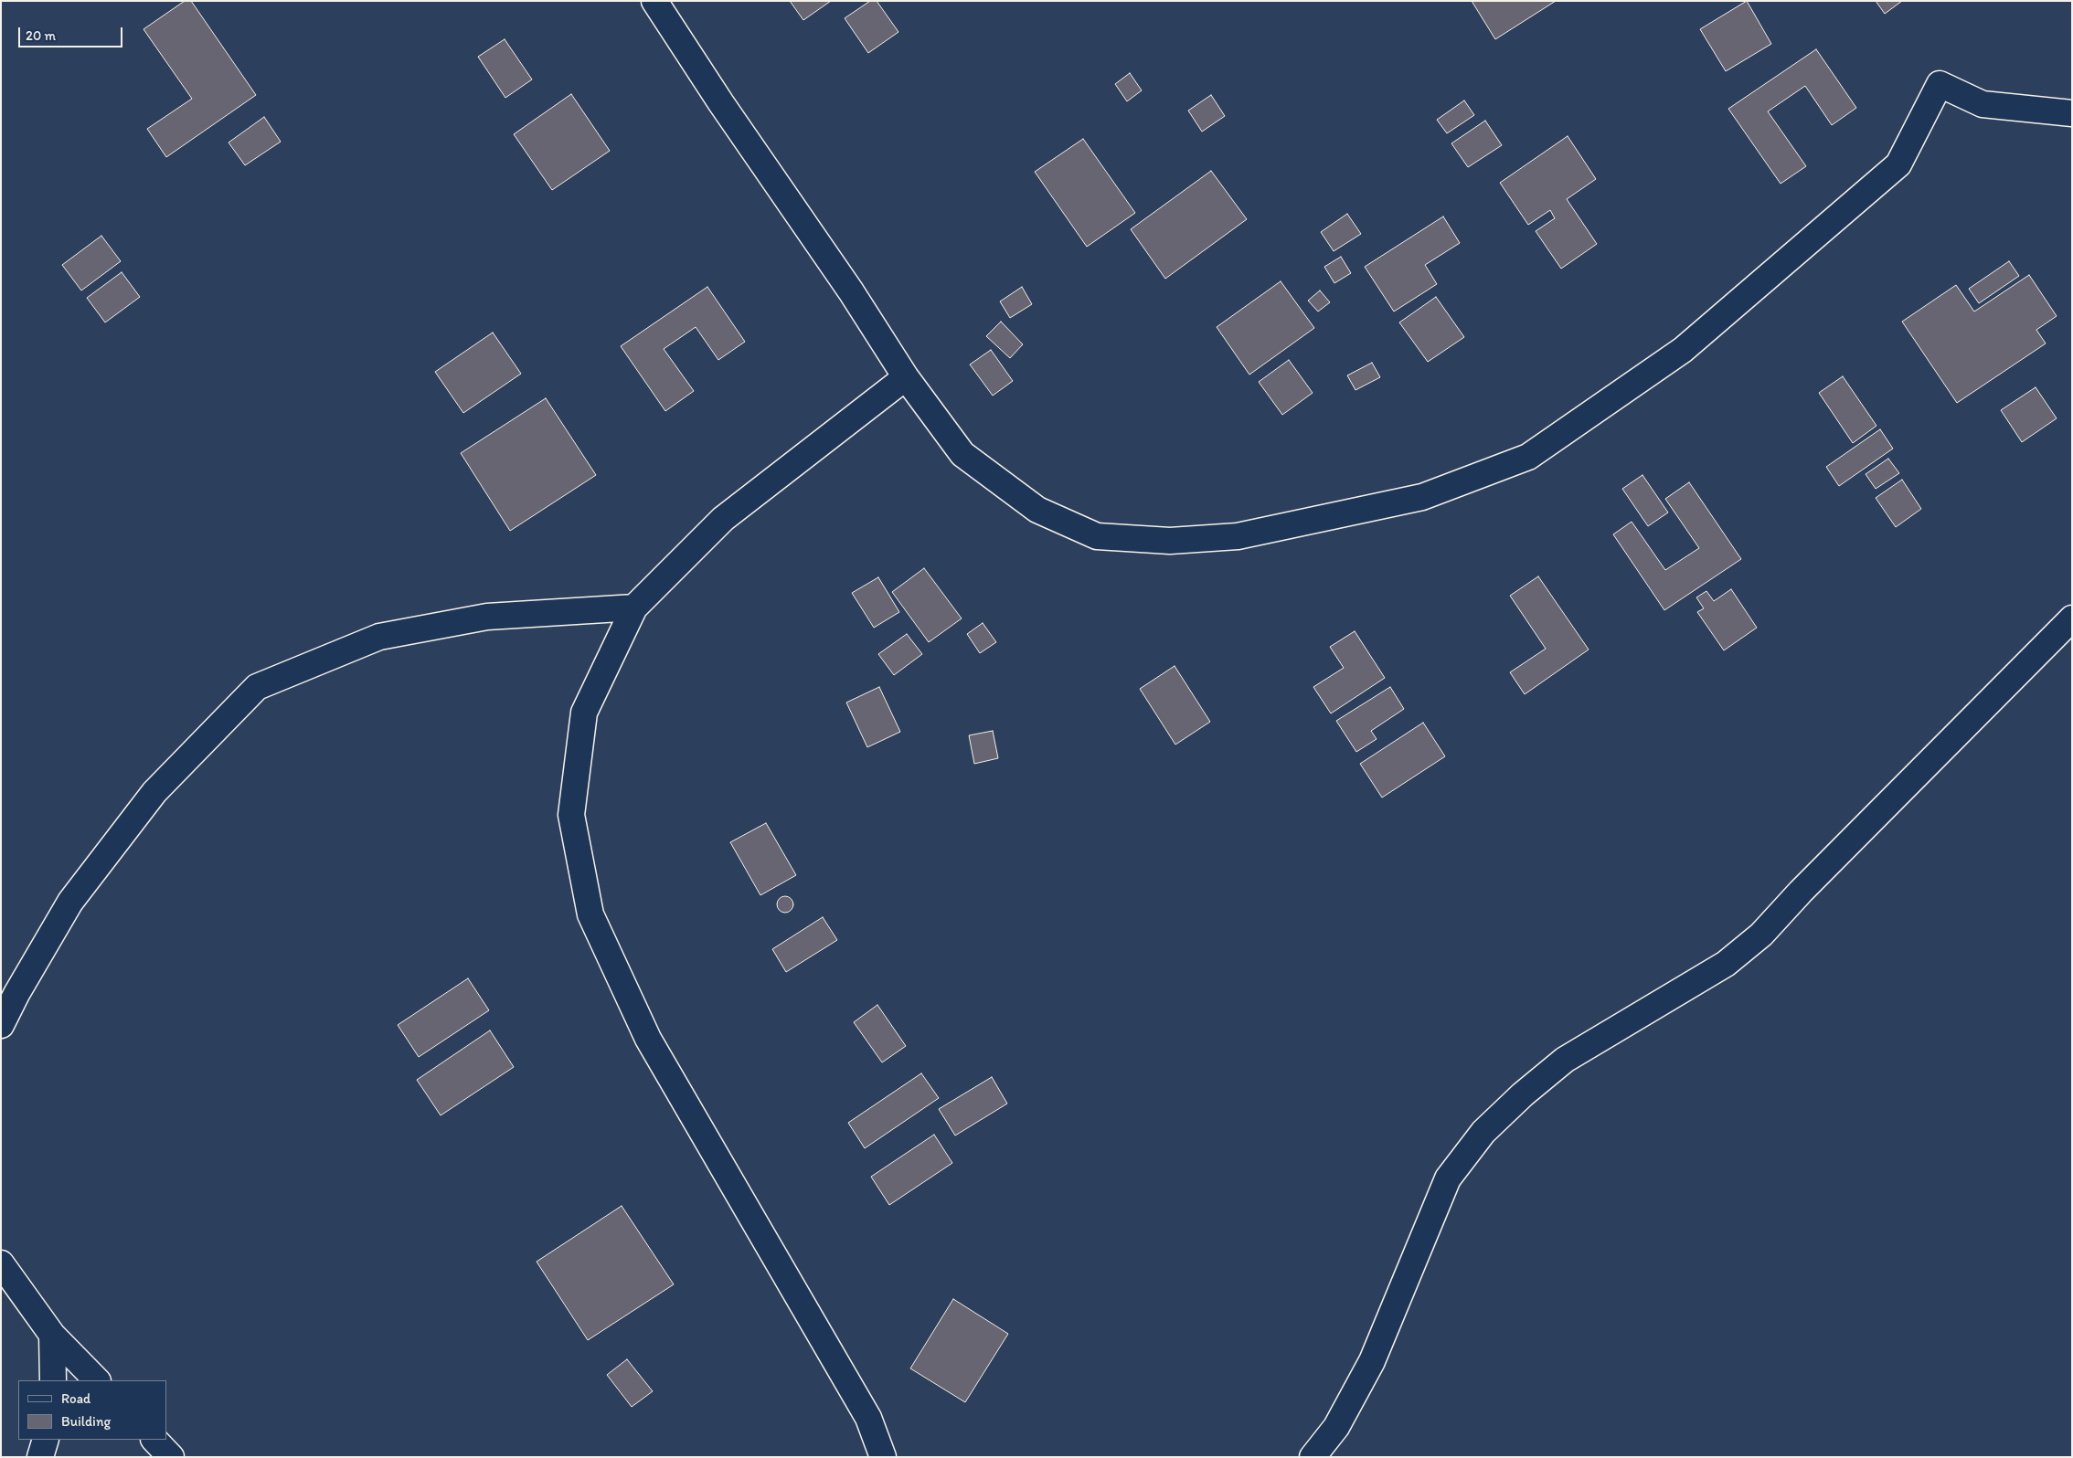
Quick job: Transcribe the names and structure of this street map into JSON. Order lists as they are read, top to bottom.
{
  "legend": ["Road", "Building"],
  "scale_bar": "20 m"
}
